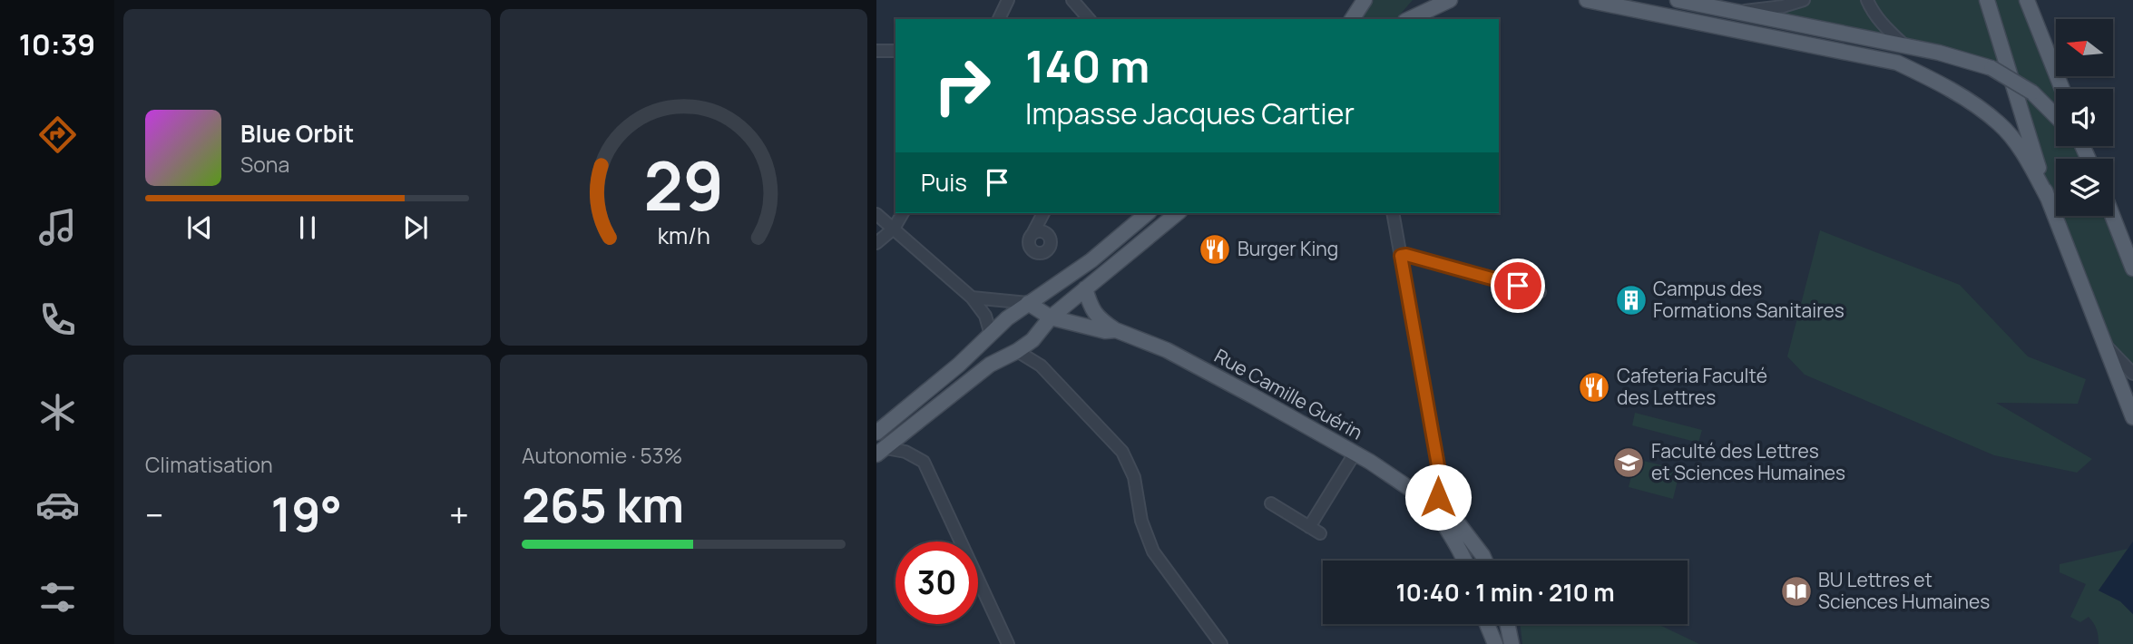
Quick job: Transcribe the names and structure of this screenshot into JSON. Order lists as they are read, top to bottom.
{
  "streets": {
    "main road": ["Rue Camille Guérin"]
  },
  "places": {
    "restaurant": ["Burger King", "Cafeteria Faculté des Lettres"],
    "building": ["Campus des Formations Sanitaires"],
    "school or university": ["Faculté des Lettres et Sciences Humaines"],
    "library": ["BU Lettres et Sciences Humaines"]
  },
  "north": "left",
  "page": {
    "tabs": "10:39",
    "turn": ["140 m", "Impasse Jacques Cartier"],
    "song": ["Blue Orbit", "Sona"],
    "then": "Puis",
    "tile": [
      "Climatisation",
      ["Autonomie · 53%", "265 km"]
    ],
    "heat": ["−", "19°", "+"],
    "limit": "30",
    "trip": "10:40 · 1 min · 210 m",
    "gauge": ["29", "km/h"]
  }
}
